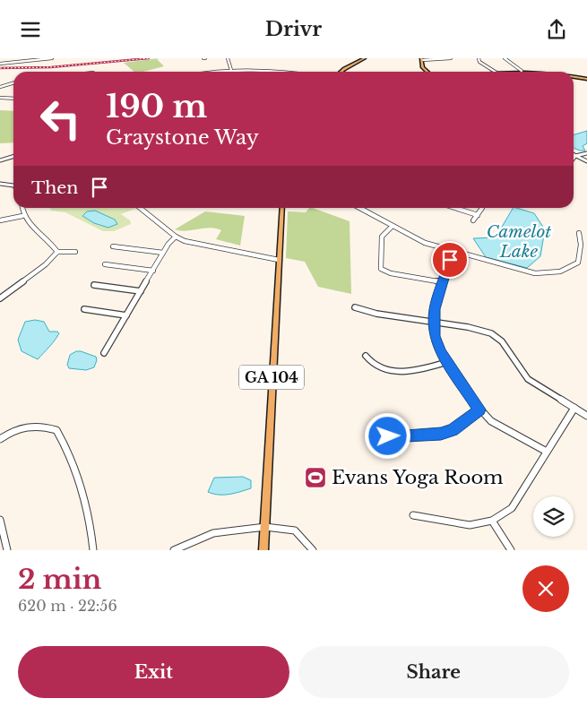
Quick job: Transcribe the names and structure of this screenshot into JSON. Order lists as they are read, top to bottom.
{
  "streets": {
    "main road": ["GA 104"]
  },
  "water": ["Camelot Lake"],
  "places": {
    "sports": ["Evans Yoga Room"]
  },
  "page": {
    "header": "Drivr",
    "turn": ["190 m", "Graystone Way"],
    "then": "Then",
    "heading": ["2 min", "620 m · 22:56"],
    "buttons": ["Exit", "Share"]
  }
}
